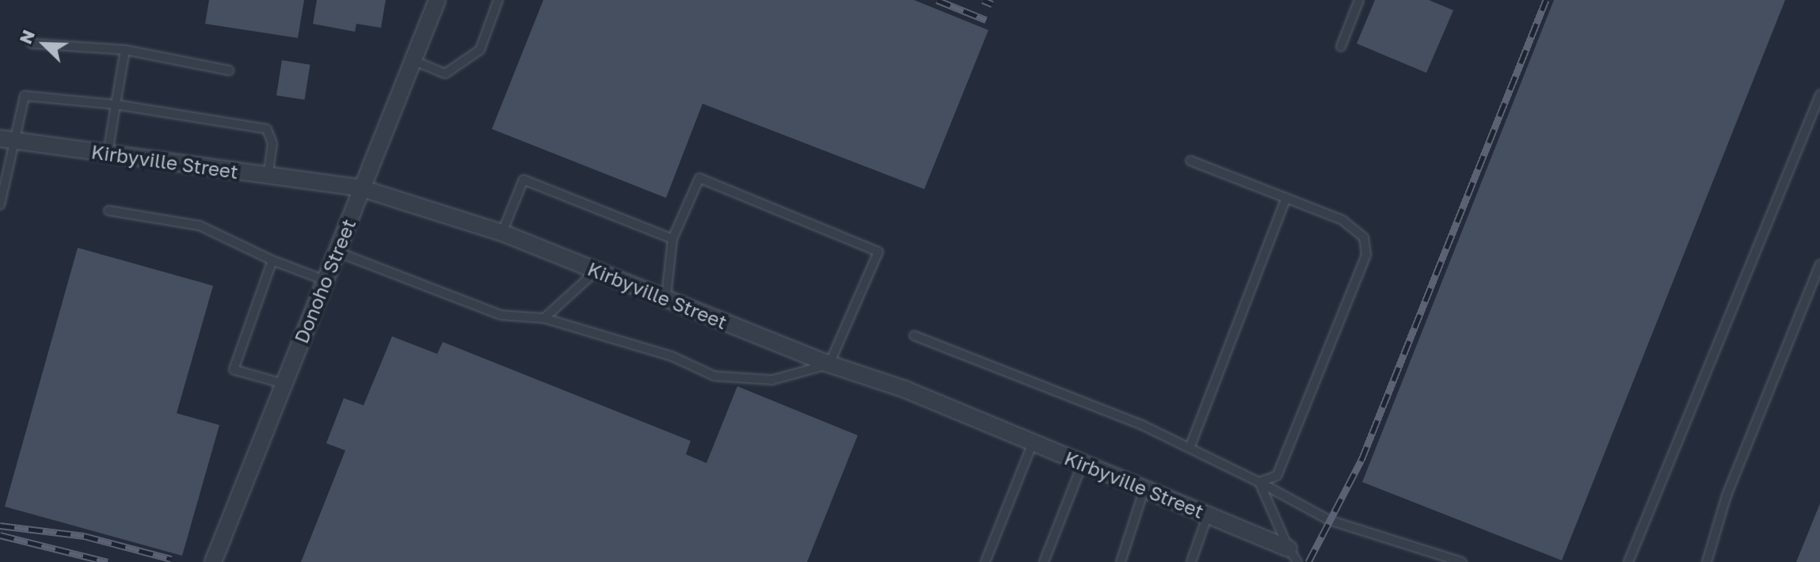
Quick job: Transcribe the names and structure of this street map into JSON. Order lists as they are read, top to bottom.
{
  "streets": {
    "street": ["Kirbyville Street", "Donoho Street"]
  },
  "crossings": [
    ["Kirbyville Street", "Donoho Street"]
  ],
  "north": "top left"
}
